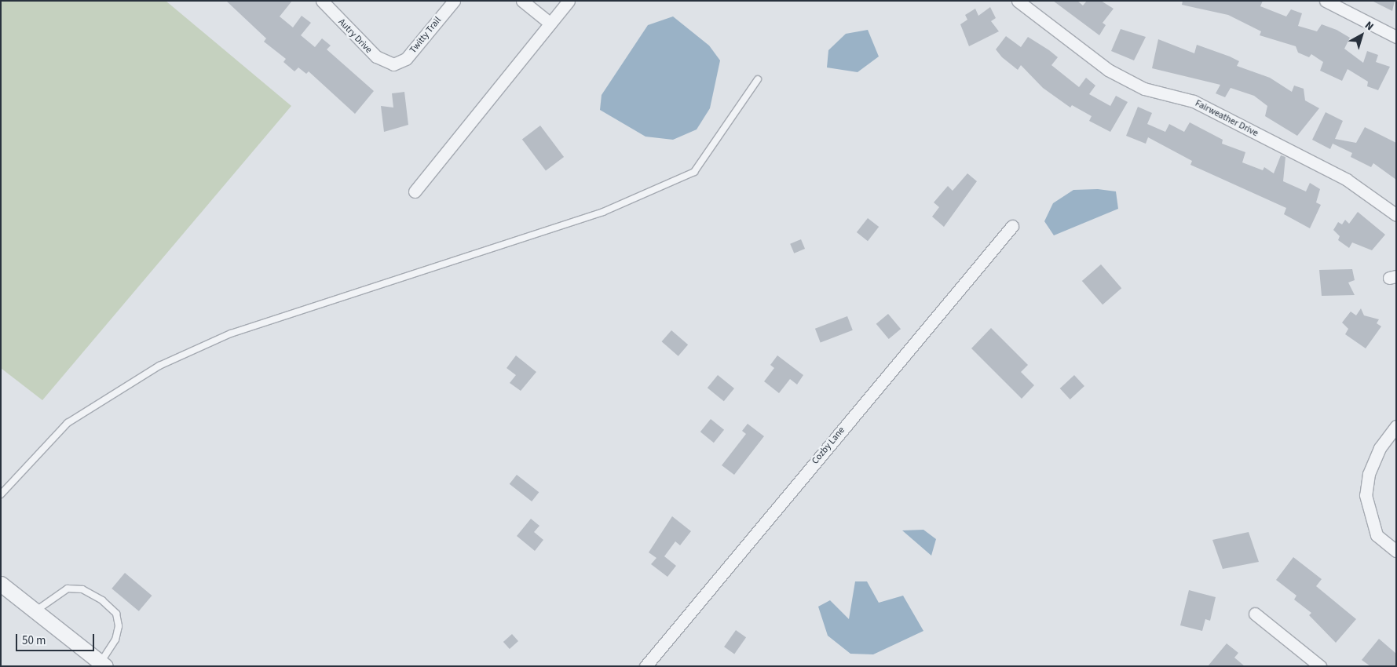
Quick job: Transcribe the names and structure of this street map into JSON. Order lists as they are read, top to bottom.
{
  "streets": {
    "street": [
      "Twitty Trail",
      "Autry Drive",
      "Fairweather Drive",
      "Cozby Lane"
    ]
  },
  "crossings": [
    ["Twitty Trail", "Autry Drive"]
  ],
  "scale_bar": "50 m",
  "north": "top right"
}
